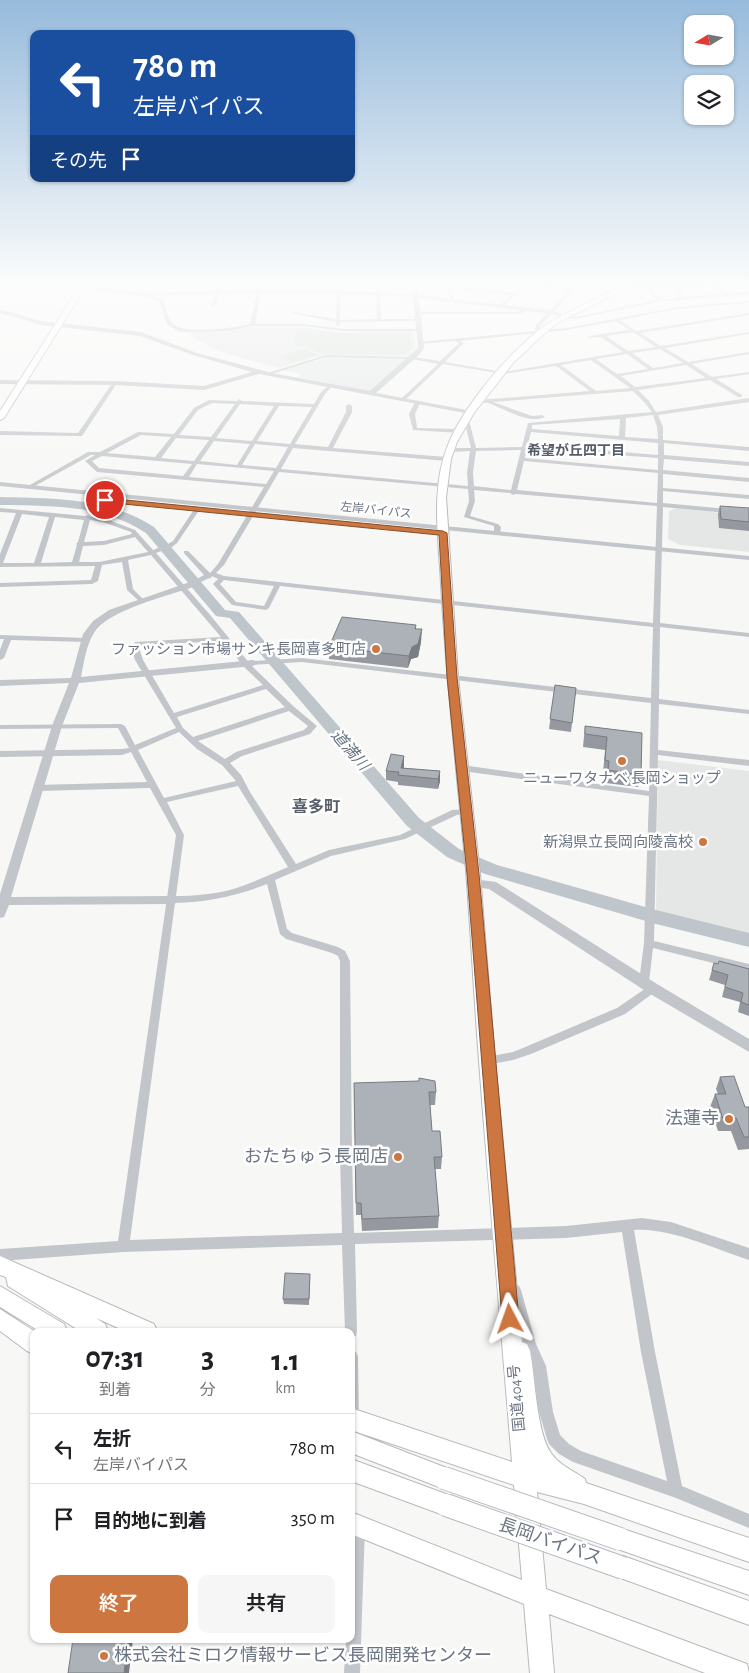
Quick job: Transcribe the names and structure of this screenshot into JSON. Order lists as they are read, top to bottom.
{
  "streets": {
    "highway": ["国道404号", "長岡バイパス"],
    "street": ["左岸バイパス"]
  },
  "crossings": [
    ["左岸バイパス", "国道404号"]
  ],
  "districts": ["希望が丘四丁目", "喜多町"],
  "water": ["道満川"],
  "places": [
    "ファッション市場サンキ長岡喜多町店",
    "ニューワタナベ 長岡ショップ",
    "新潟県立長岡向陵高校",
    "法蓮寺",
    "おたちゅう長岡店",
    "株式会社ミロク情報サービス長岡開発センター"
  ],
  "north": "left",
  "page": {
    "turn": ["780 m", "左岸バイパス"],
    "then": "その先",
    "eta": [
      "07:31",
      "到着",
      "3",
      "分",
      "1.1",
      "km"
    ],
    "list": [
      {
        "name": "左折",
        "note": "左岸バイパス",
        "value": "780 m"
      },
      {
        "name": "目的地に到着",
        "value": "350 m"
      }
    ],
    "buttons": ["終了", "共有"]
  }
}
